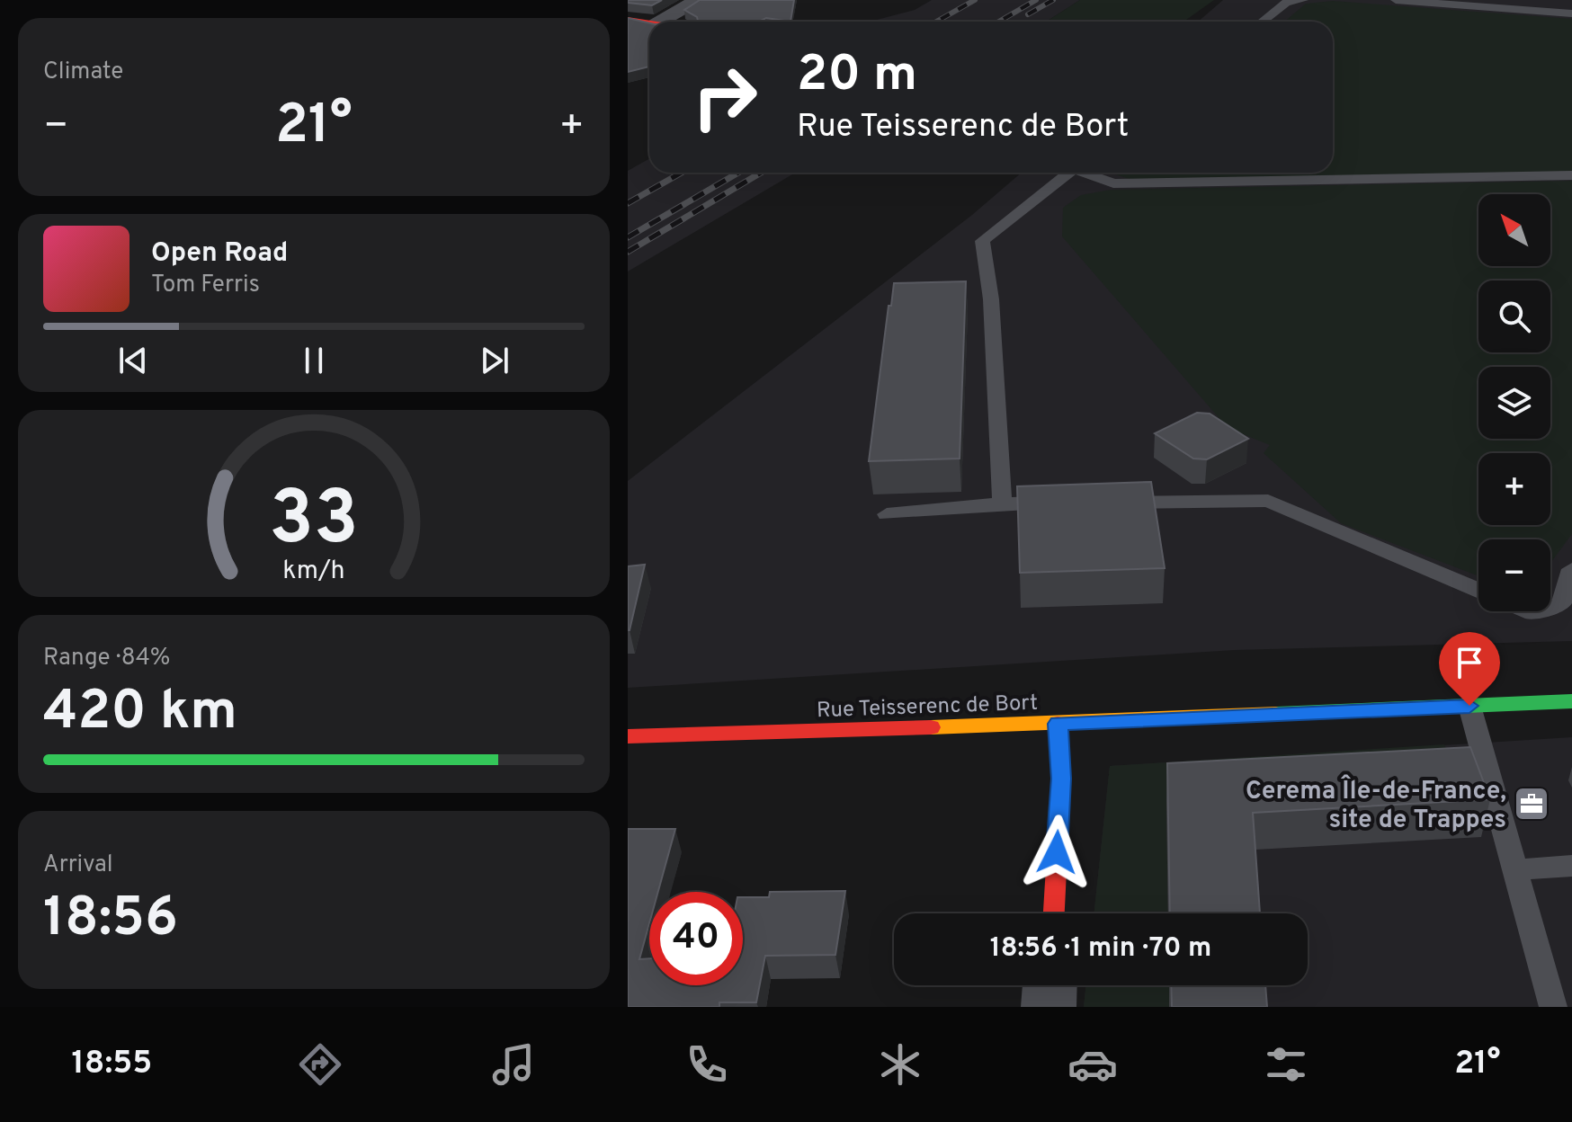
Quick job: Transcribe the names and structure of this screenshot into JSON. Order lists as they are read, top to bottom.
{
  "streets": {
    "street": ["Rue Teisserenc de Bort"]
  },
  "places": {
    "office": ["Cerema Île-de-France, site de Trappes"]
  },
  "north": "top left",
  "page": {
    "tile": [
      "Climate",
      ["Range · 84%", "420 km"],
      ["Arrival", "18:56"]
    ],
    "turn": ["20 m", "Rue Teisserenc de Bort"],
    "heat": ["−", "21°", "+"],
    "map_buttons": ["+", "−"],
    "song": ["Open Road", "Tom Ferris"],
    "limit": "40",
    "trip": "18:56 · 1 min · 70 m",
    "tabs": ["18:55", "21°"],
    "gauge": ["33", "km/h"]
  }
}
